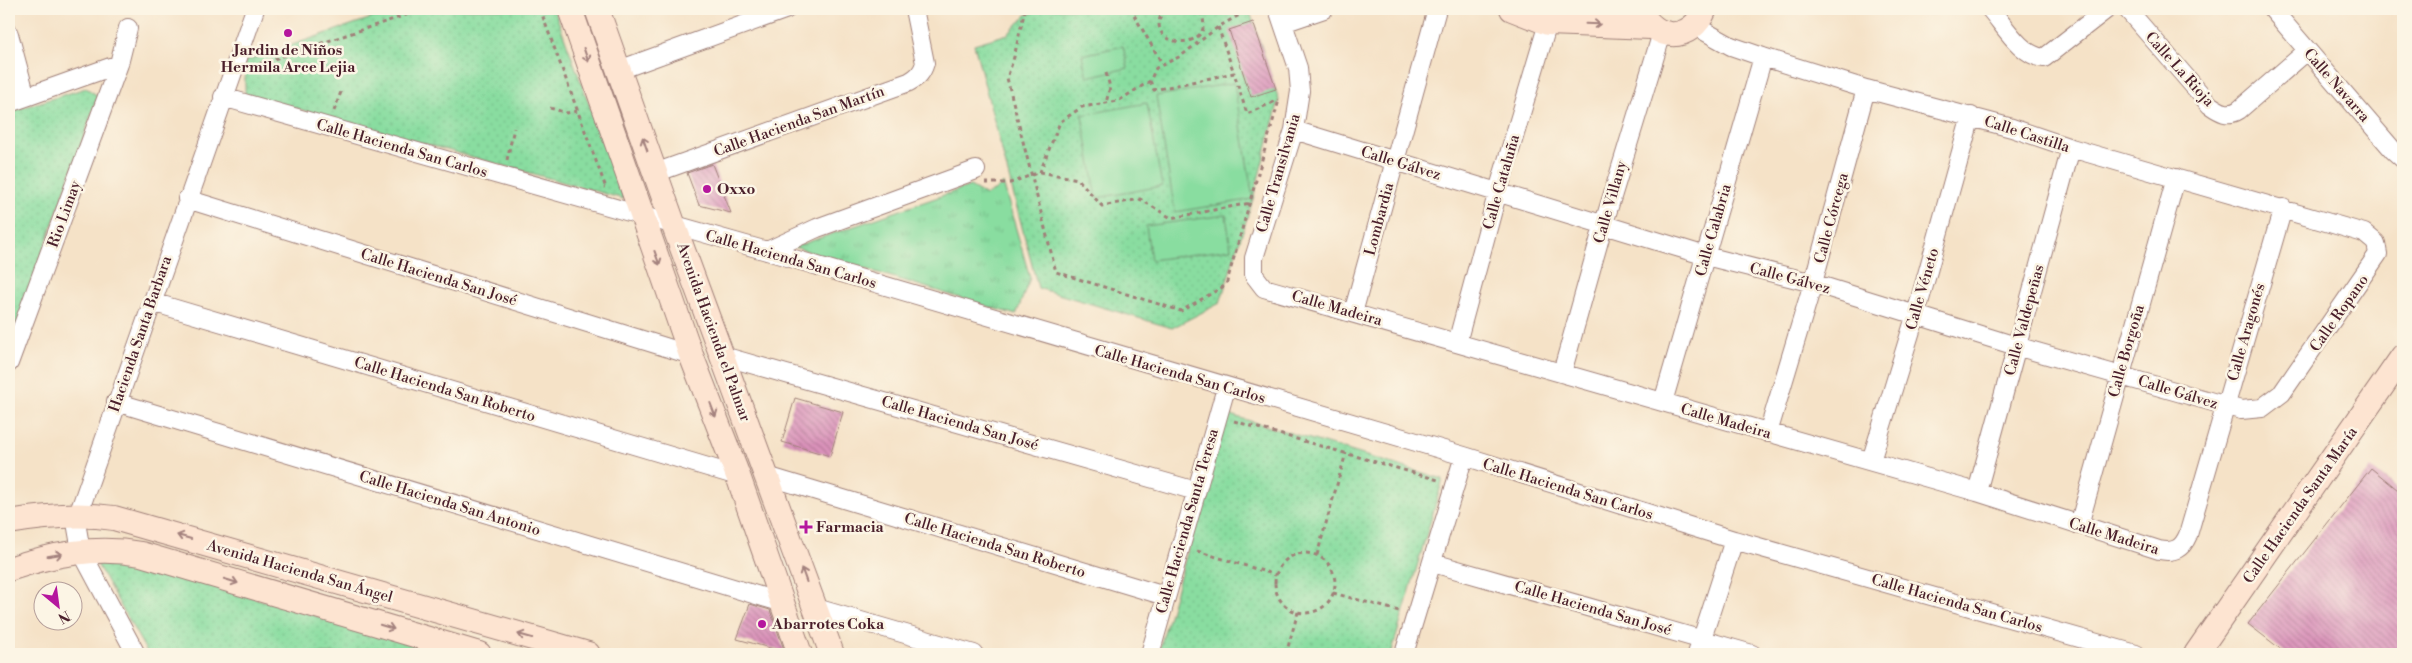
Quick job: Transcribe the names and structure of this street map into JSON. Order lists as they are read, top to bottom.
{
  "streets": {
    "street": [
      "Calle La Rioja",
      "Calle Navarra",
      "Calle Hacienda San Martín",
      "Calle Castilla",
      "Calle Hacienda San Carlos",
      "Calle Gálvez",
      "Calle Transilvania",
      "Calle Cataluña",
      "Calle Villany",
      "Rio Limay",
      "Calle Córcega",
      "Lombardia",
      "Calle Calabria",
      "Calle Hacienda San José",
      "Calle Véneto",
      "Calle Madeira",
      "Calle Ropano",
      "Calle Valdepeñas",
      "Avenida Hacienda el Palmar",
      "Calle Aragonés",
      "Hacienda Santa Barbara",
      "Calle Borgoña",
      "Calle Hacienda San Roberto",
      "Calle Hacienda San Antonio",
      "Calle Hacienda Santa María",
      "Calle Hacienda Santa Teresa",
      "Avenida Hacienda San Ángel"
    ]
  },
  "crossings": [
    ["Calle La Rioja", "Calle Navarra"],
    ["Calle Hacienda San Martín", "Avenida Hacienda el Palmar"],
    ["Calle Castilla", "Calle Córcega"],
    ["Calle Castilla", "Calle Calabria"],
    ["Calle Castilla", "Calle Véneto"],
    ["Calle Castilla", "Calle Ropano"],
    ["Calle Castilla", "Calle Valdepeñas"],
    ["Calle Castilla", "Calle Aragonés"],
    ["Calle Castilla", "Calle Borgoña"],
    ["Calle Hacienda San Carlos", "Avenida Hacienda el Palmar"],
    ["Calle Hacienda San Carlos", "Hacienda Santa Barbara"],
    ["Calle Hacienda San Carlos", "Calle Hacienda Santa Teresa"],
    ["Calle Gálvez", "Calle Transilvania"],
    ["Calle Gálvez", "Calle Cataluña"],
    ["Calle Gálvez", "Calle Villany"],
    ["Calle Gálvez", "Calle Córcega"],
    ["Calle Gálvez", "Lombardia"],
    ["Calle Gálvez", "Calle Calabria"],
    ["Calle Gálvez", "Calle Véneto"],
    ["Calle Gálvez", "Calle Ropano"],
    ["Calle Gálvez", "Calle Valdepeñas"],
    ["Calle Gálvez", "Calle Aragonés"],
    ["Calle Gálvez", "Calle Borgoña"],
    ["Calle Transilvania", "Calle Madeira"],
    ["Calle Cataluña", "Calle Madeira"],
    ["Calle Villany", "Calle Madeira"],
    ["Calle Córcega", "Calle Madeira"],
    ["Lombardia", "Calle Madeira"],
    ["Calle Calabria", "Calle Madeira"],
    ["Calle Hacienda San José", "Avenida Hacienda el Palmar"],
    ["Calle Hacienda San José", "Hacienda Santa Barbara"],
    ["Calle Hacienda San José", "Calle Hacienda Santa Teresa"],
    ["Calle Véneto", "Calle Madeira"],
    ["Calle Madeira", "Calle Valdepeñas"],
    ["Calle Madeira", "Calle Aragonés"],
    ["Calle Madeira", "Calle Borgoña"],
    ["Avenida Hacienda el Palmar", "Calle Hacienda San Roberto"],
    ["Avenida Hacienda el Palmar", "Calle Hacienda San Antonio"],
    ["Hacienda Santa Barbara", "Calle Hacienda San Roberto"],
    ["Hacienda Santa Barbara", "Calle Hacienda San Antonio"],
    ["Hacienda Santa Barbara", "Avenida Hacienda San Ángel"],
    ["Calle Hacienda San Roberto", "Calle Hacienda Santa Teresa"]
  ],
  "places": {
    "other": ["Jardin de Niños Hermila Arce Lejia", "Oxxo", "Abarrotes Coka"],
    "health": ["Farmacia"]
  },
  "north": "bottom right"
}
